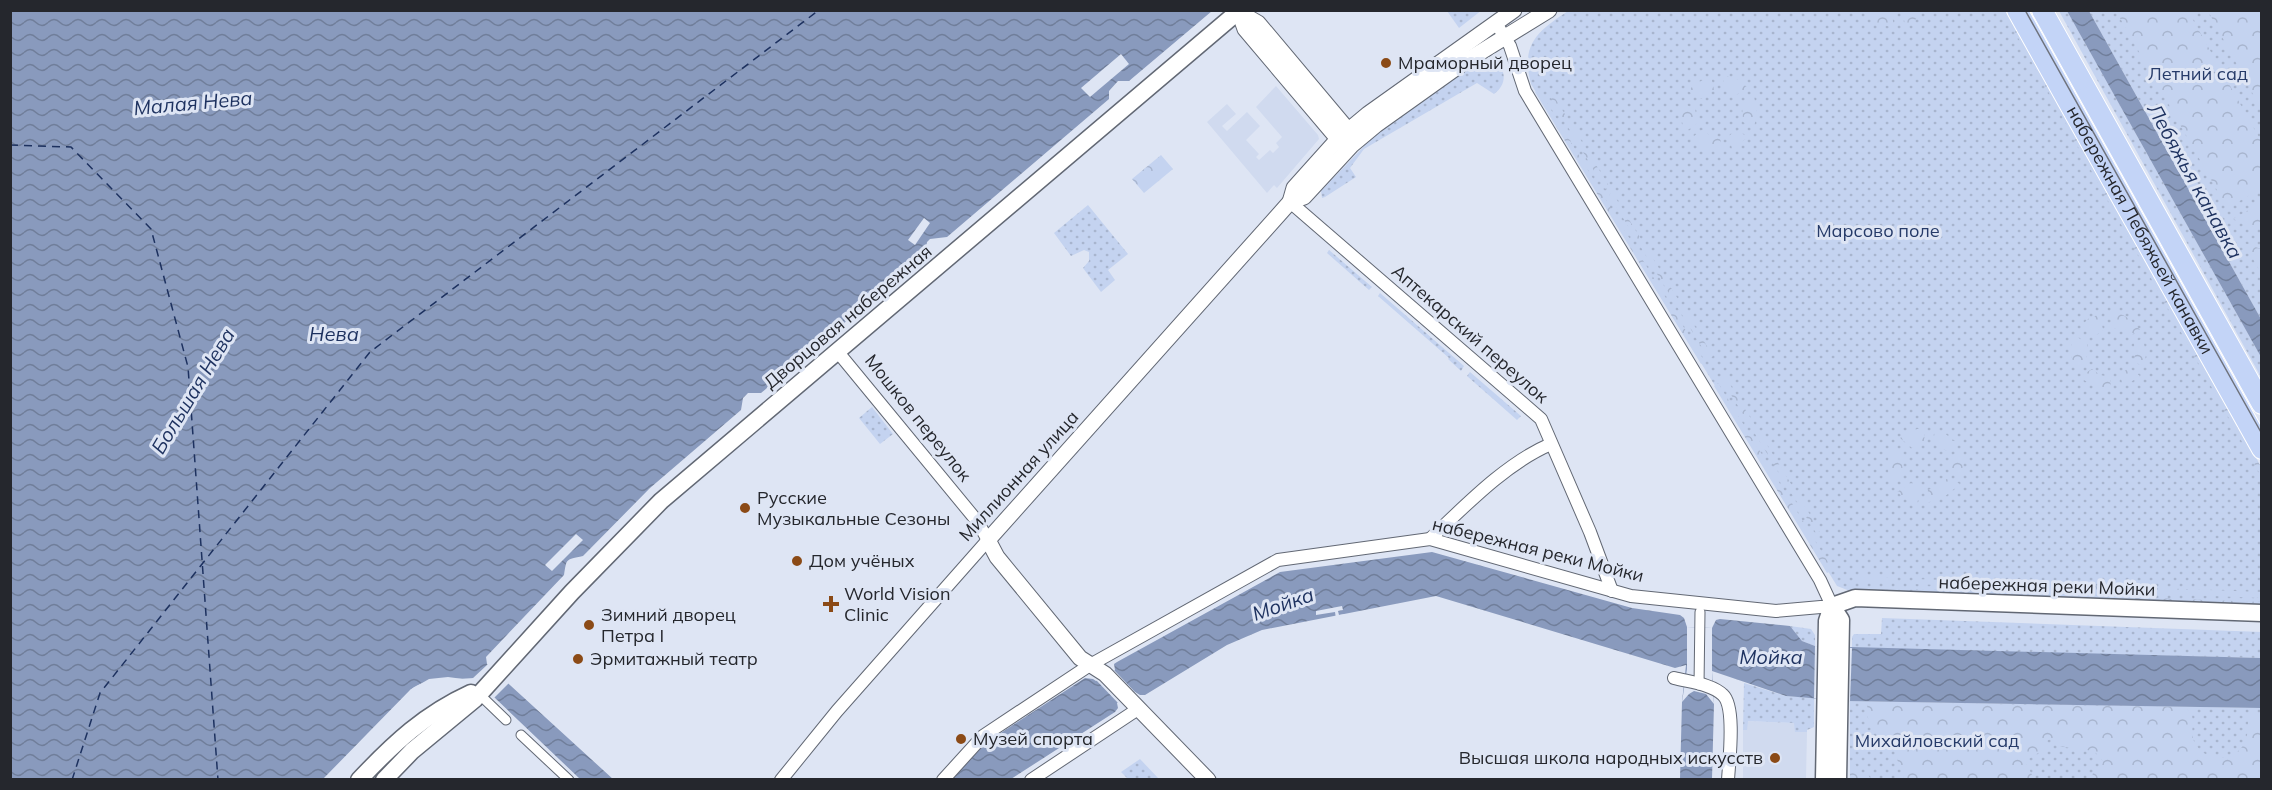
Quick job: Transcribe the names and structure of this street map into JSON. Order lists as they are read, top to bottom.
{
  "streets": {
    "main road": ["набережная Лебяжьей канавки", "Дворцовая набережная", "набережная реки Мойки"],
    "street": ["Аптекарский переулок", "Мошков переулок", "Миллионная улица"]
  },
  "crossings": [
    ["Дворцовая набережная", "Мошков переулок"],
    ["Аптекарский переулок", "Миллионная улица"],
    ["Аптекарский переулок", "набережная реки Мойки"],
    ["Мошков переулок", "Миллионная улица"],
    ["Мошков переулок", "набережная реки Мойки"]
  ],
  "water": [
    "Малая Нева",
    "Лебяжья канавка",
    "Нева",
    "Большая Нева",
    "Мойка"
  ],
  "parks": ["Летний сад", "Марсово поле", "Михайловский сад"],
  "places": {
    "other": [
      "Мраморный дворец",
      "Русские Музыкальные Сезоны",
      "Дом учёных",
      "Зимний дворец Петра I",
      "Эрмитажный театр",
      "Музей спорта",
      "Высшая школа народных искусств"
    ],
    "health": ["World Vision Clinic"]
  }
}
